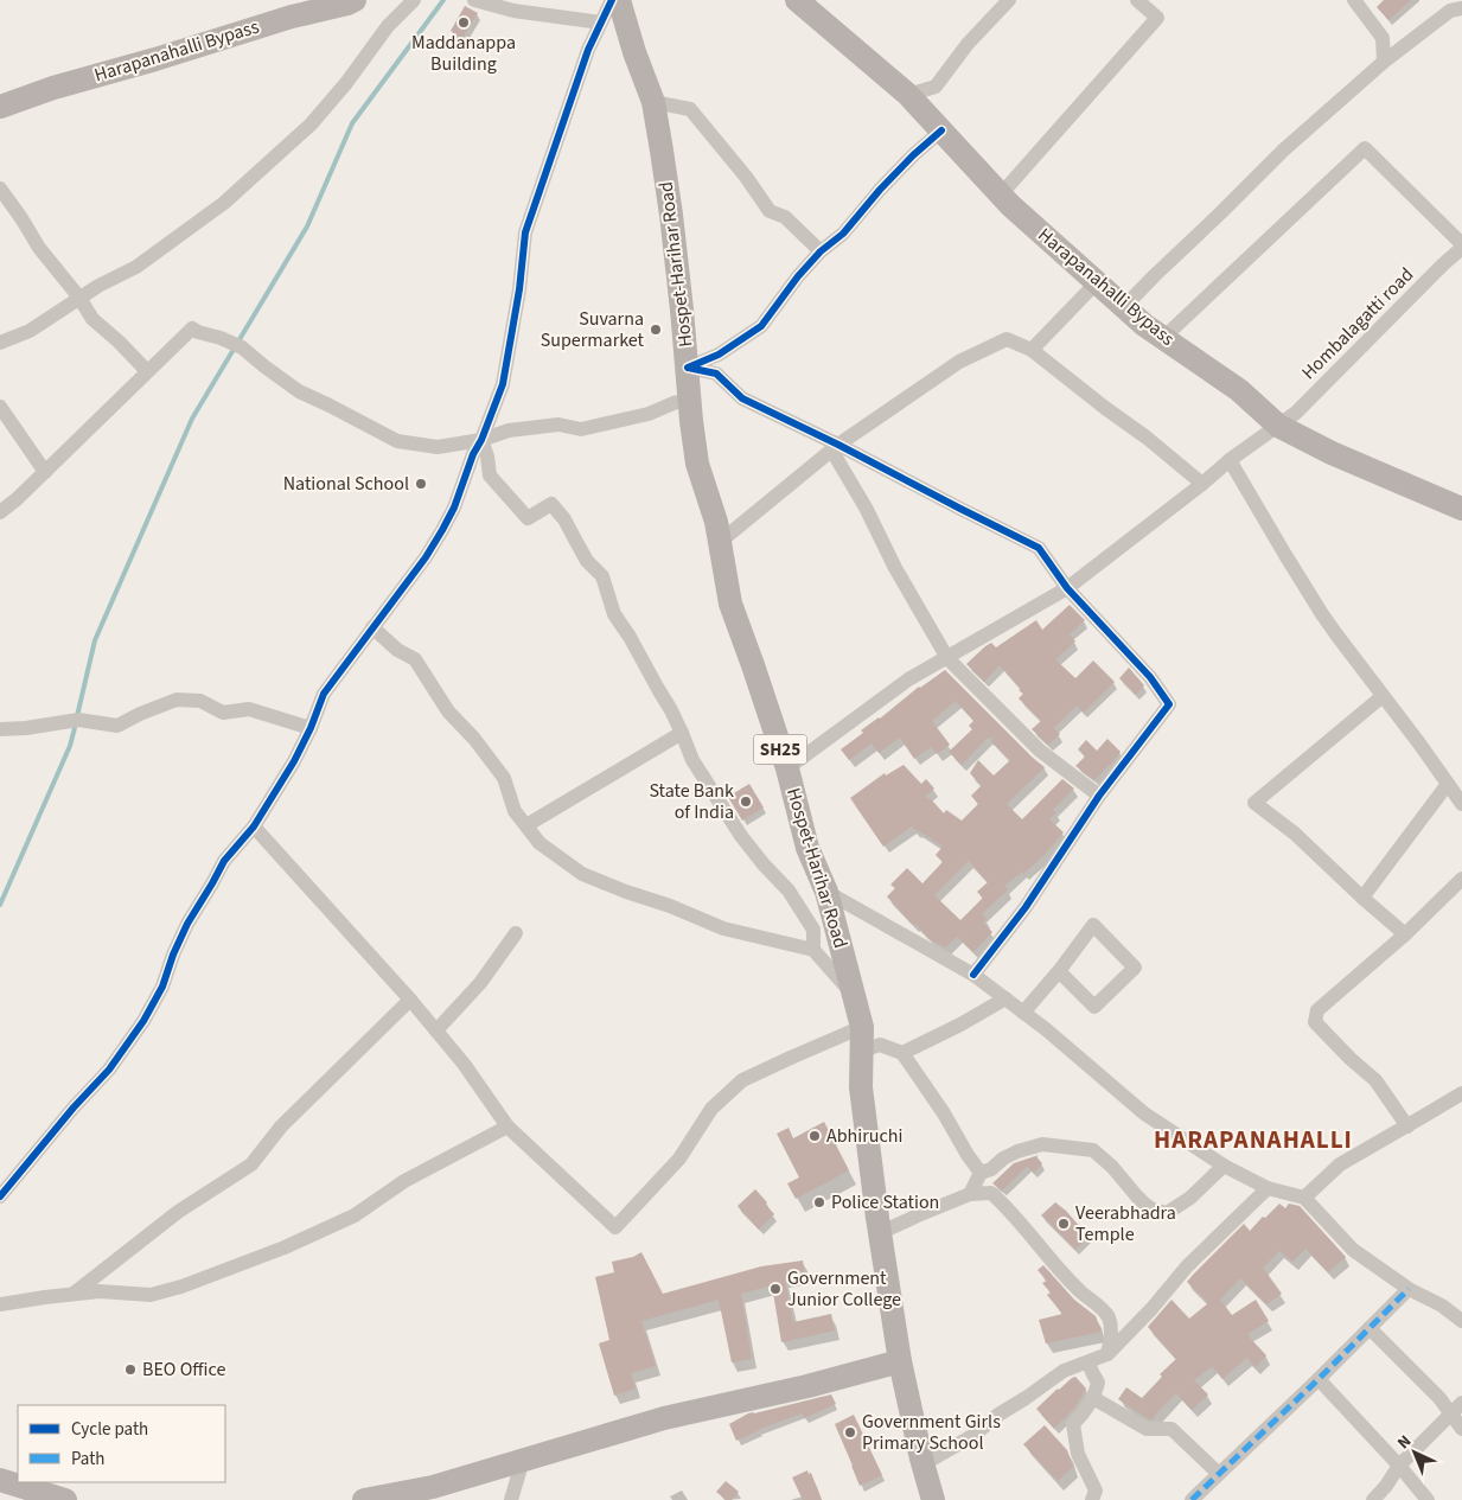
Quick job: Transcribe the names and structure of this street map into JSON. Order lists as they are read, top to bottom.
{
  "streets": {
    "main road": ["Harapanahalli Bypass", "Hospet-Harihar Road", "SH25"],
    "street": ["Hombalagatti road"]
  },
  "crossings": [
    ["Harapanahalli Bypass", "Hombalagatti road"],
    ["Hospet-Harihar Road", "Hombalagatti road"]
  ],
  "districts": ["HARAPANAHALLI"],
  "places": [
    "Maddanappa Building",
    "Suvarna Supermarket",
    "National School",
    "State Bank of India",
    "Abhiruchi",
    "Police Station",
    "Veerabhadra Temple",
    "Government Junior College",
    "BEO Office",
    "Government Girls Primary School"
  ],
  "legend": ["Cycle path", "Path"],
  "north": "top left"
}
